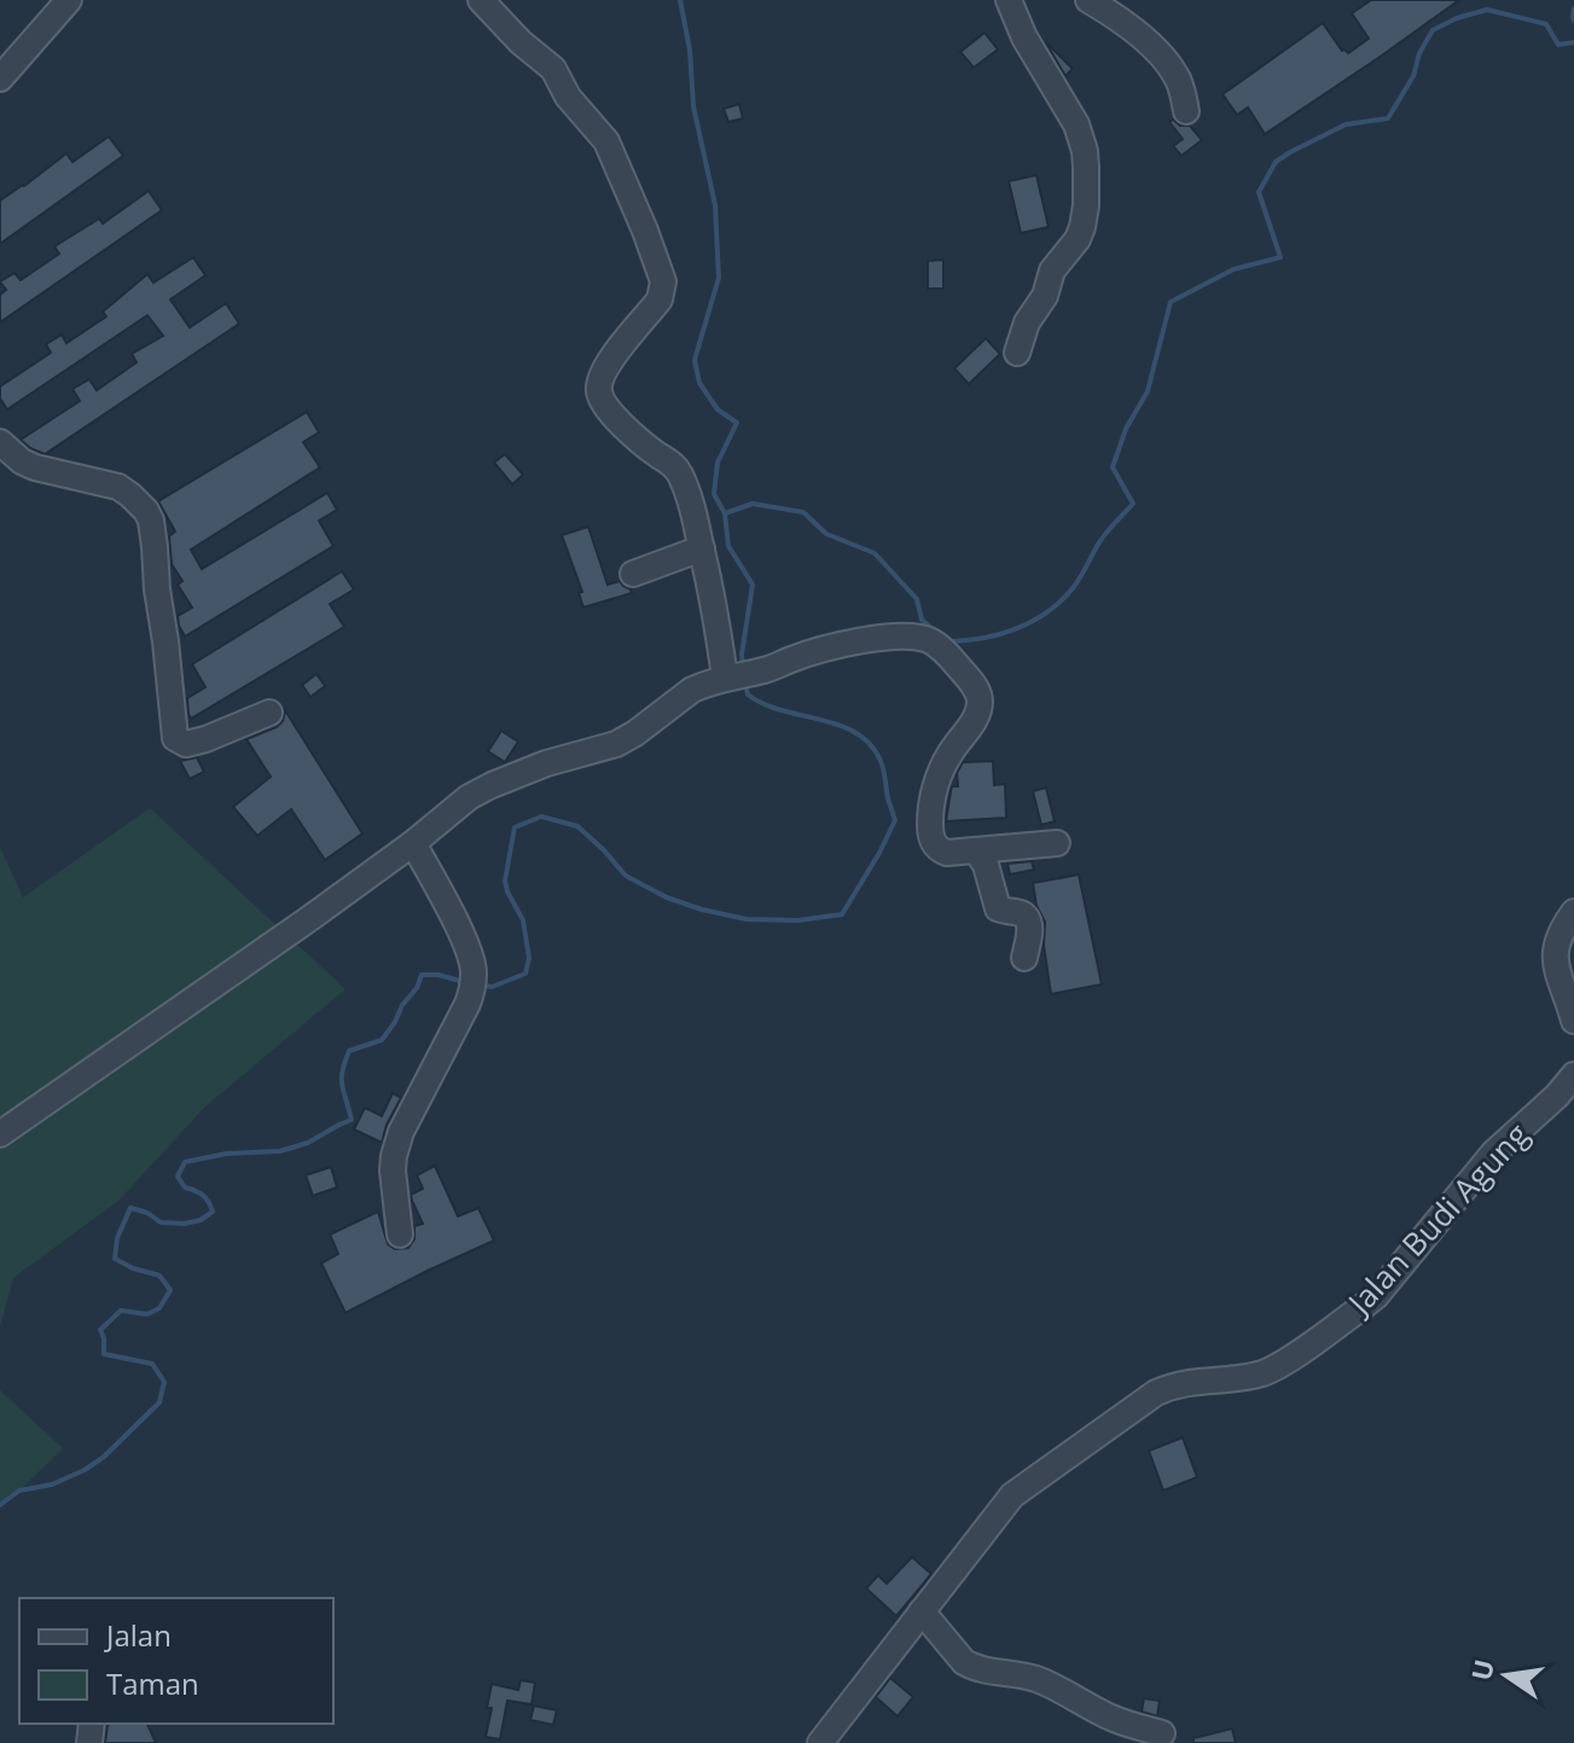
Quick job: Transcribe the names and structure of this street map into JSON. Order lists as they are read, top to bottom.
{
  "streets": {
    "street": ["Jalan Budi Agung"]
  },
  "legend": ["Jalan", "Taman"],
  "north": "left"
}
